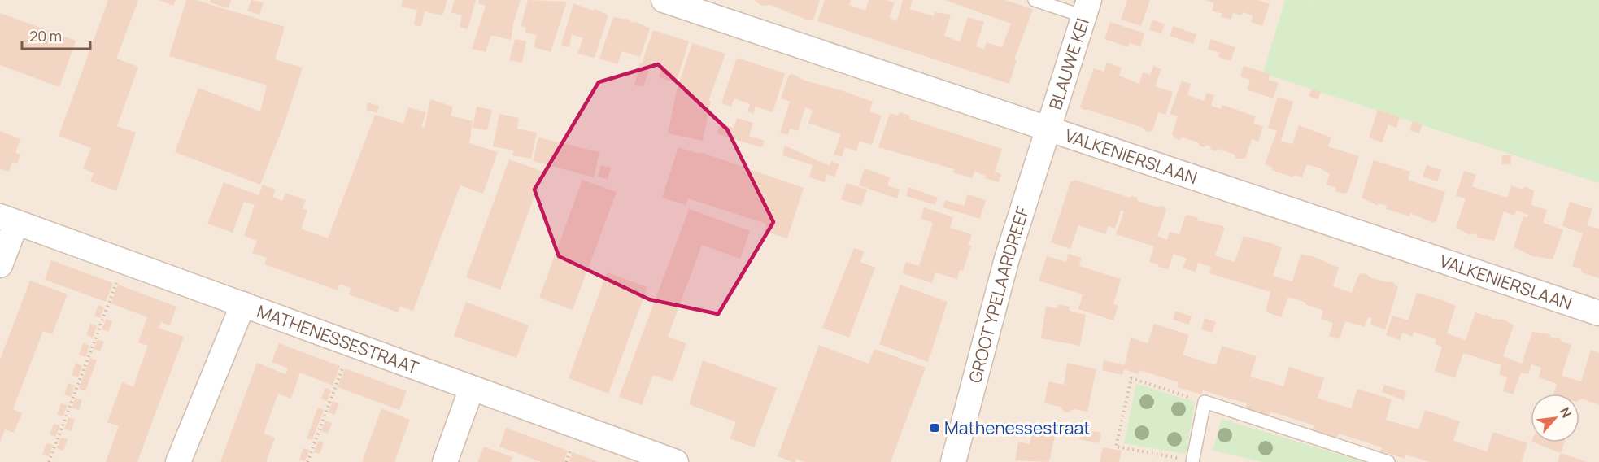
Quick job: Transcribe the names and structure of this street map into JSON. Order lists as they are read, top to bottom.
{
  "streets": {
    "street": [
      "BLAUWE KEI",
      "VALKENIERSLAAN",
      "GROOT YPELAARDREEF",
      "MATHENESSESTRAAT"
    ]
  },
  "crossings": [
    ["BLAUWE KEI", "VALKENIERSLAAN"],
    ["BLAUWE KEI", "GROOT YPELAARDREEF"],
    ["VALKENIERSLAAN", "GROOT YPELAARDREEF"]
  ],
  "places": {
    "transit": ["Mathenessestraat"]
  },
  "scale_bar": "20 m",
  "north": "top right"
}
